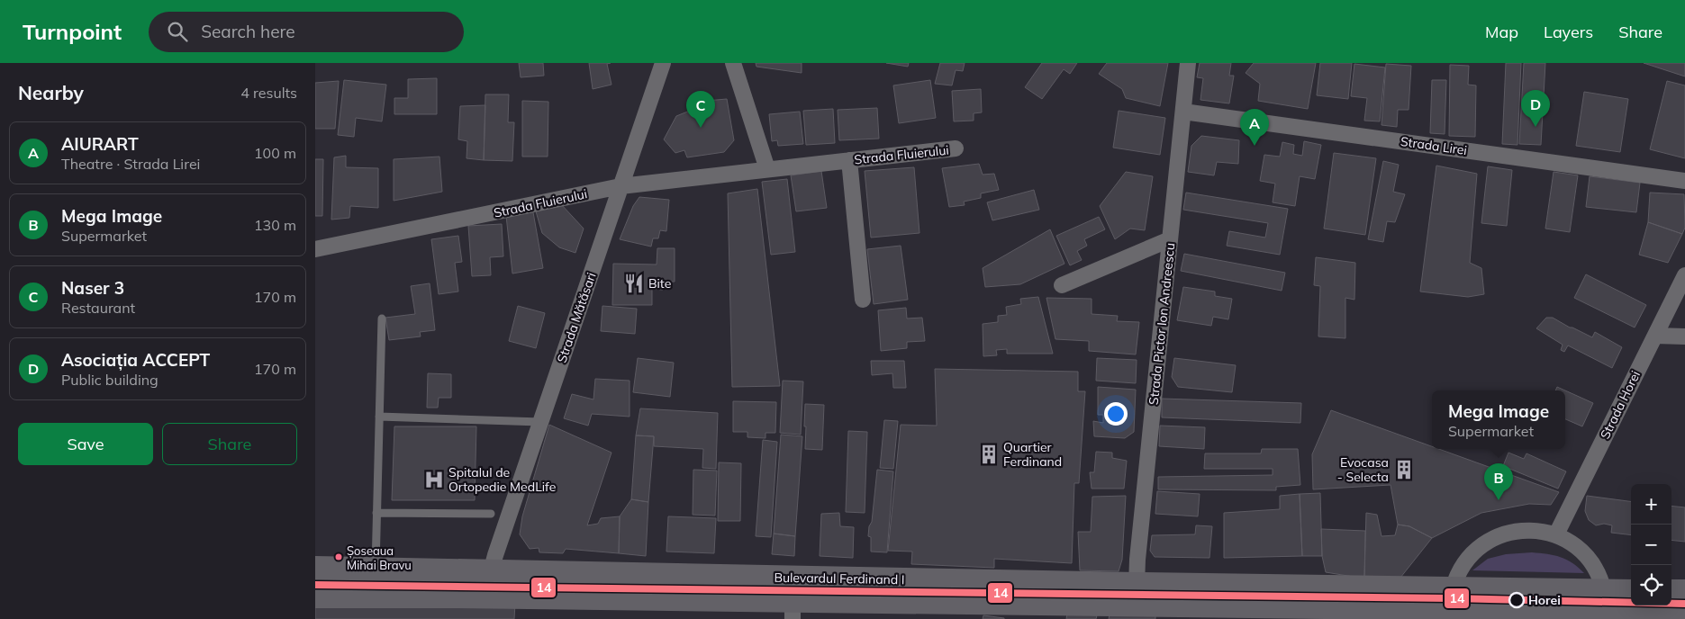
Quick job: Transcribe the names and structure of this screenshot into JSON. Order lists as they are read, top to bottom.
{
  "streets": {
    "main road": ["Bulevardul Ferdinand I"],
    "street": [
      "Strada Lirei",
      "Strada Fluierului",
      "Strada Mătăsari",
      "Strada Pictor Ion Andreescu",
      "Strada Horei"
    ]
  },
  "crossings": [
    ["Strada Lirei", "Strada Pictor Ion Andreescu"],
    ["Strada Fluierului", "Strada Mătăsari"],
    ["Strada Mătăsari", "Bulevardul Ferdinand I"],
    ["Strada Pictor Ion Andreescu", "Bulevardul Ferdinand I"]
  ],
  "places": {
    "restaurant": ["Bite"],
    "building": ["Quartier Ferdinand", "Evocasa - Selecta"],
    "hospital": ["Spitalul de Ortopedie MedLife"],
    "other": ["Șoseaua Mihai Bravu", "Horei"]
  },
  "lines": ["transit line 14"],
  "page": {
    "header": "Turnpoint",
    "search": "Search here",
    "nav": ["Map", "Layers", "Share"],
    "heading": ["Nearby", "4 results"],
    "pins": [
      "D",
      "C",
      "A",
      "B"
    ],
    "list": [
      {
        "mark": "A",
        "name": "AIURART",
        "note": "Theatre · Strada Lirei",
        "value": "100 m"
      },
      {
        "mark": "B",
        "name": "Mega Image",
        "note": "Supermarket",
        "value": "130 m"
      },
      {
        "mark": "C",
        "name": "Naser 3",
        "note": "Restaurant",
        "value": "170 m"
      },
      {
        "mark": "D",
        "name": "Asociația ACCEPT",
        "note": "Public building",
        "value": "170 m"
      }
    ],
    "popup": ["Mega Image", "Supermarket"],
    "buttons": ["Save", "Share"],
    "map_buttons": ["+", "−"]
  }
}
